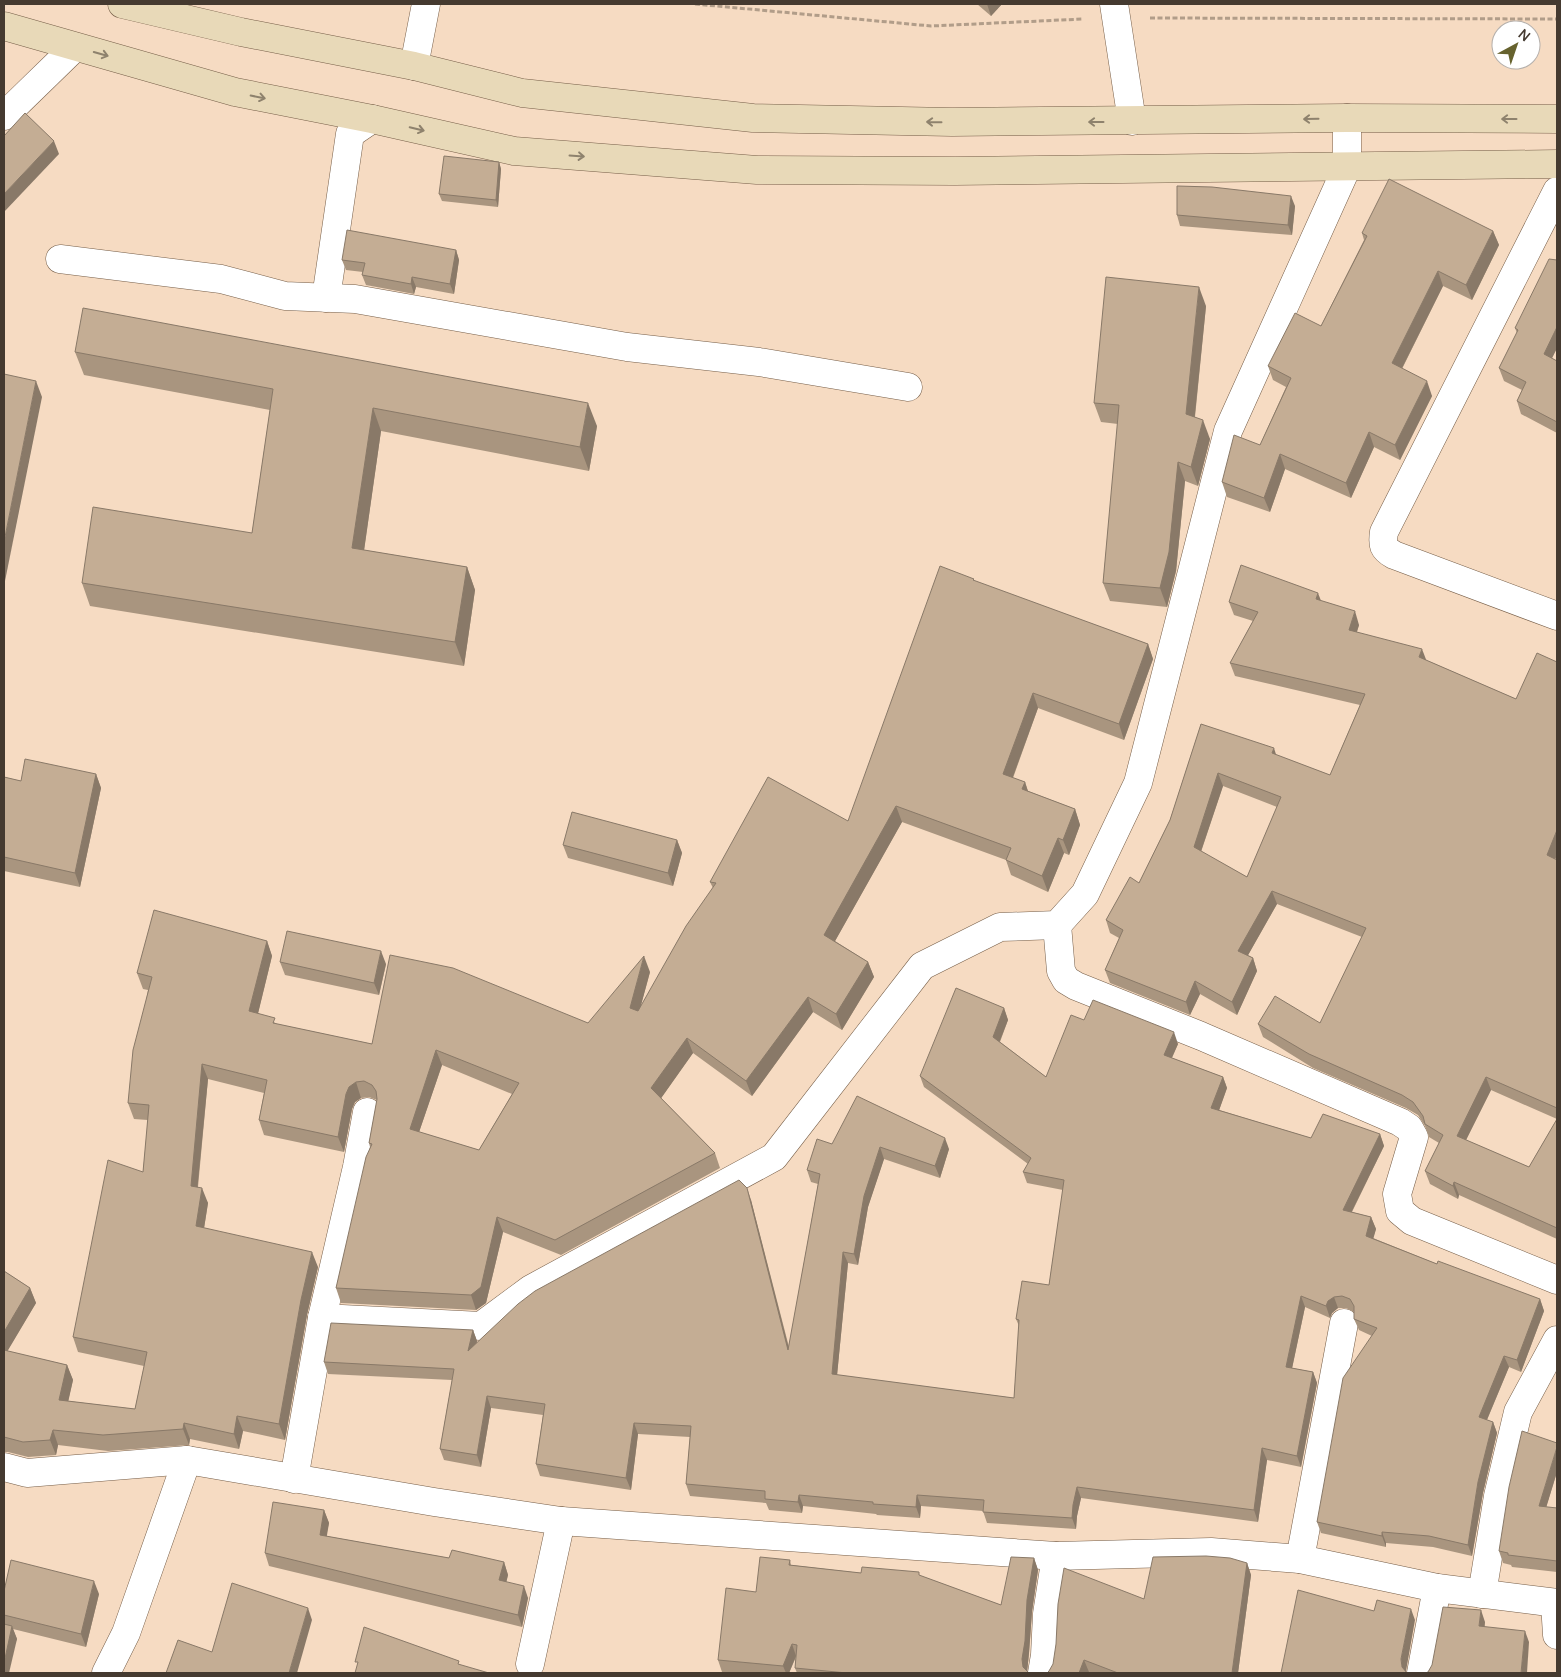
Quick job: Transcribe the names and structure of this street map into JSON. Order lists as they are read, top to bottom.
{
  "north": "top right"
}
